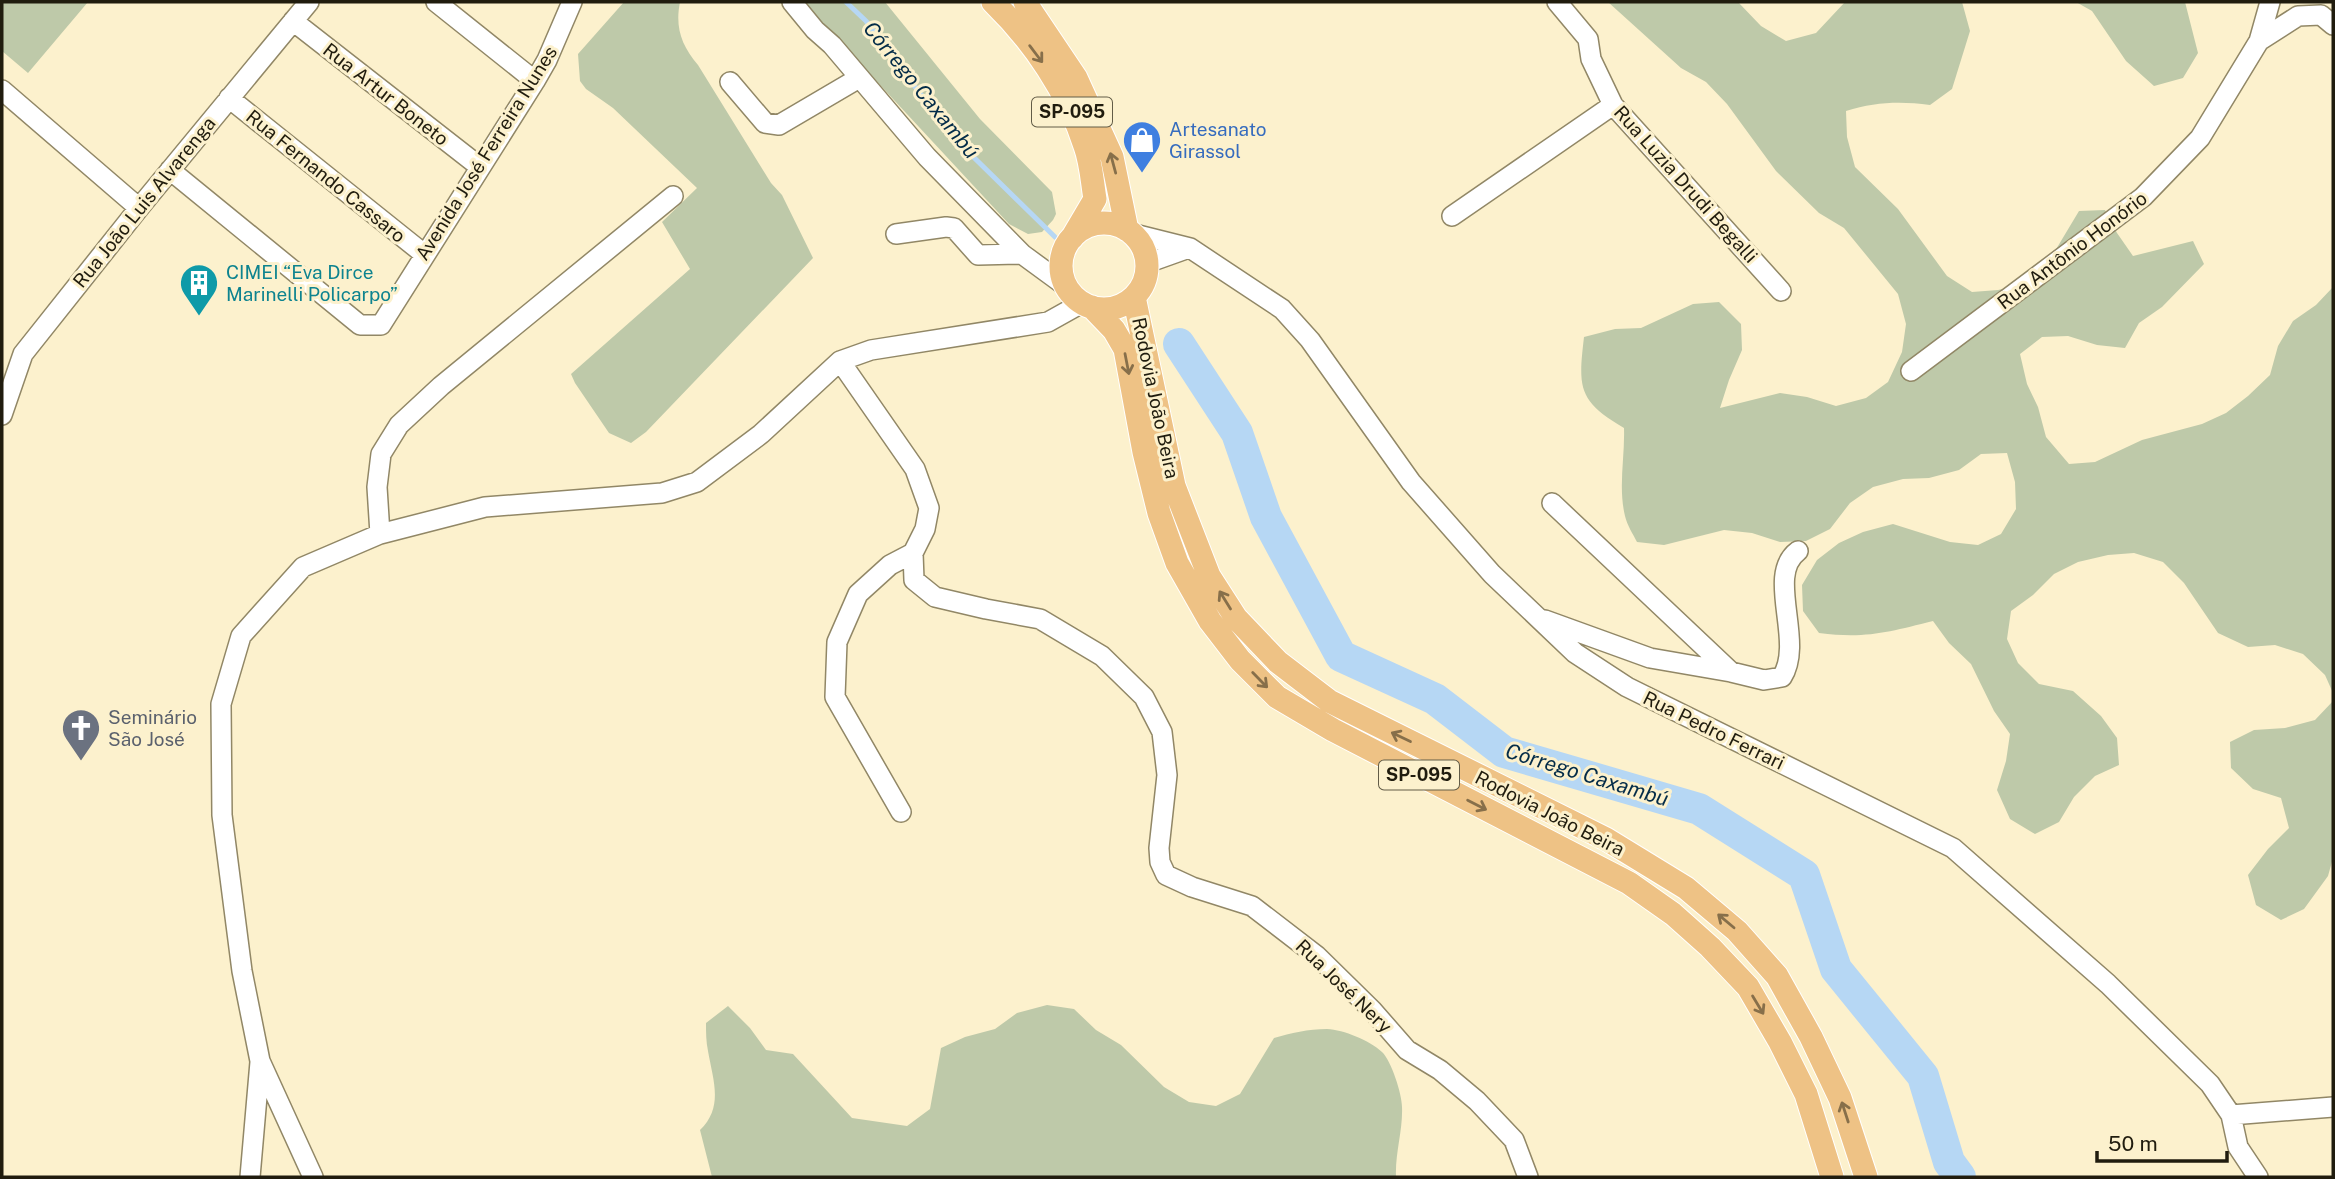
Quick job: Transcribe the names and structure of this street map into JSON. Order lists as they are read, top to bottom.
{
  "streets": {
    "main road": ["SP-095", "Rodovia João Beira"],
    "street": [
      "Rua Artur Boneto",
      "Avenida José Ferreira Nunes",
      "Rua Fernando Cassaro",
      "Rua Luzia Drudi Begalli",
      "Rua João Luis Alvarenga",
      "Rua Antônio Honório",
      "Rua Pedro Ferrari",
      "Rua José Nery"
    ]
  },
  "crossings": [
    ["Rua Artur Boneto", "Avenida José Ferreira Nunes"],
    ["Rua Artur Boneto", "Rua João Luis Alvarenga"],
    ["SP-095", "Rodovia João Beira"],
    ["SP-095", "Rua Pedro Ferrari"],
    ["Avenida José Ferreira Nunes", "Rua Fernando Cassaro"],
    ["Avenida José Ferreira Nunes", "Rua João Luis Alvarenga"],
    ["Rua Fernando Cassaro", "Rua João Luis Alvarenga"],
    ["Rodovia João Beira", "Rua Pedro Ferrari"]
  ],
  "water": ["Córrego Caxambú"],
  "places": {
    "shop": ["Artesanato Girassol"],
    "building": ["CIMEI “Eva Dirce Marinelli Policarpo”"],
    "church": ["Seminário São José"]
  },
  "scale_bar": "50 m"
}
